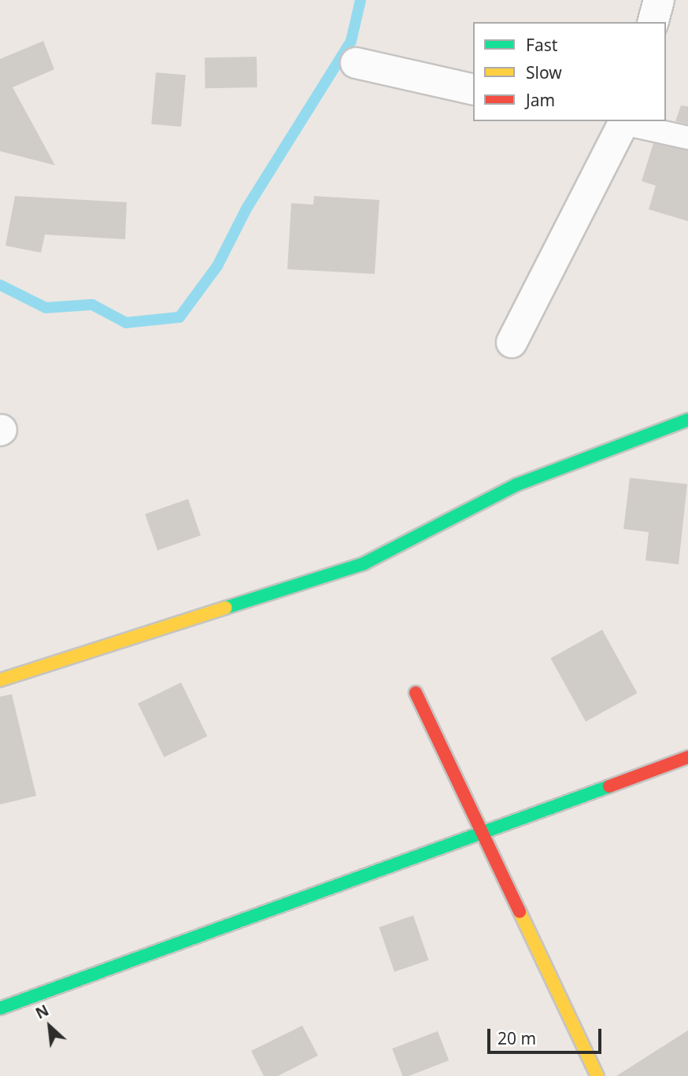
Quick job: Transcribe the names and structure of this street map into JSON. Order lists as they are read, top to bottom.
{
  "legend": ["Fast", "Slow", "Jam"],
  "scale_bar": "20 m",
  "north": "top left"
}
